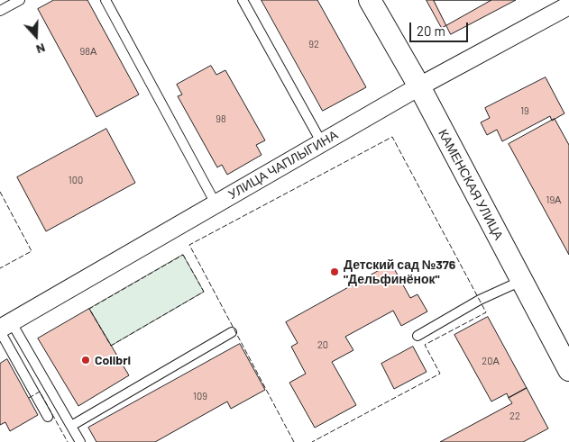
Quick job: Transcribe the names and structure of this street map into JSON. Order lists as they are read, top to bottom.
{
  "streets": {
    "street": ["УЛИЦА ЧАПЛЫГИНА", "КАМЕНСКАЯ УЛИЦА"]
  },
  "crossings": [
    ["УЛИЦА ЧАПЛЫГИНА", "КАМЕНСКАЯ УЛИЦА"]
  ],
  "places": ["Детский сад №376 \"Дельфинёнок\"", "Colibri"],
  "house_numbers": [
    "92",
    "98А",
    "19",
    "98",
    "100",
    "19А",
    "20",
    "20А",
    "109",
    "22"
  ],
  "scale_bar": "20 m",
  "north": "bottom"
}
